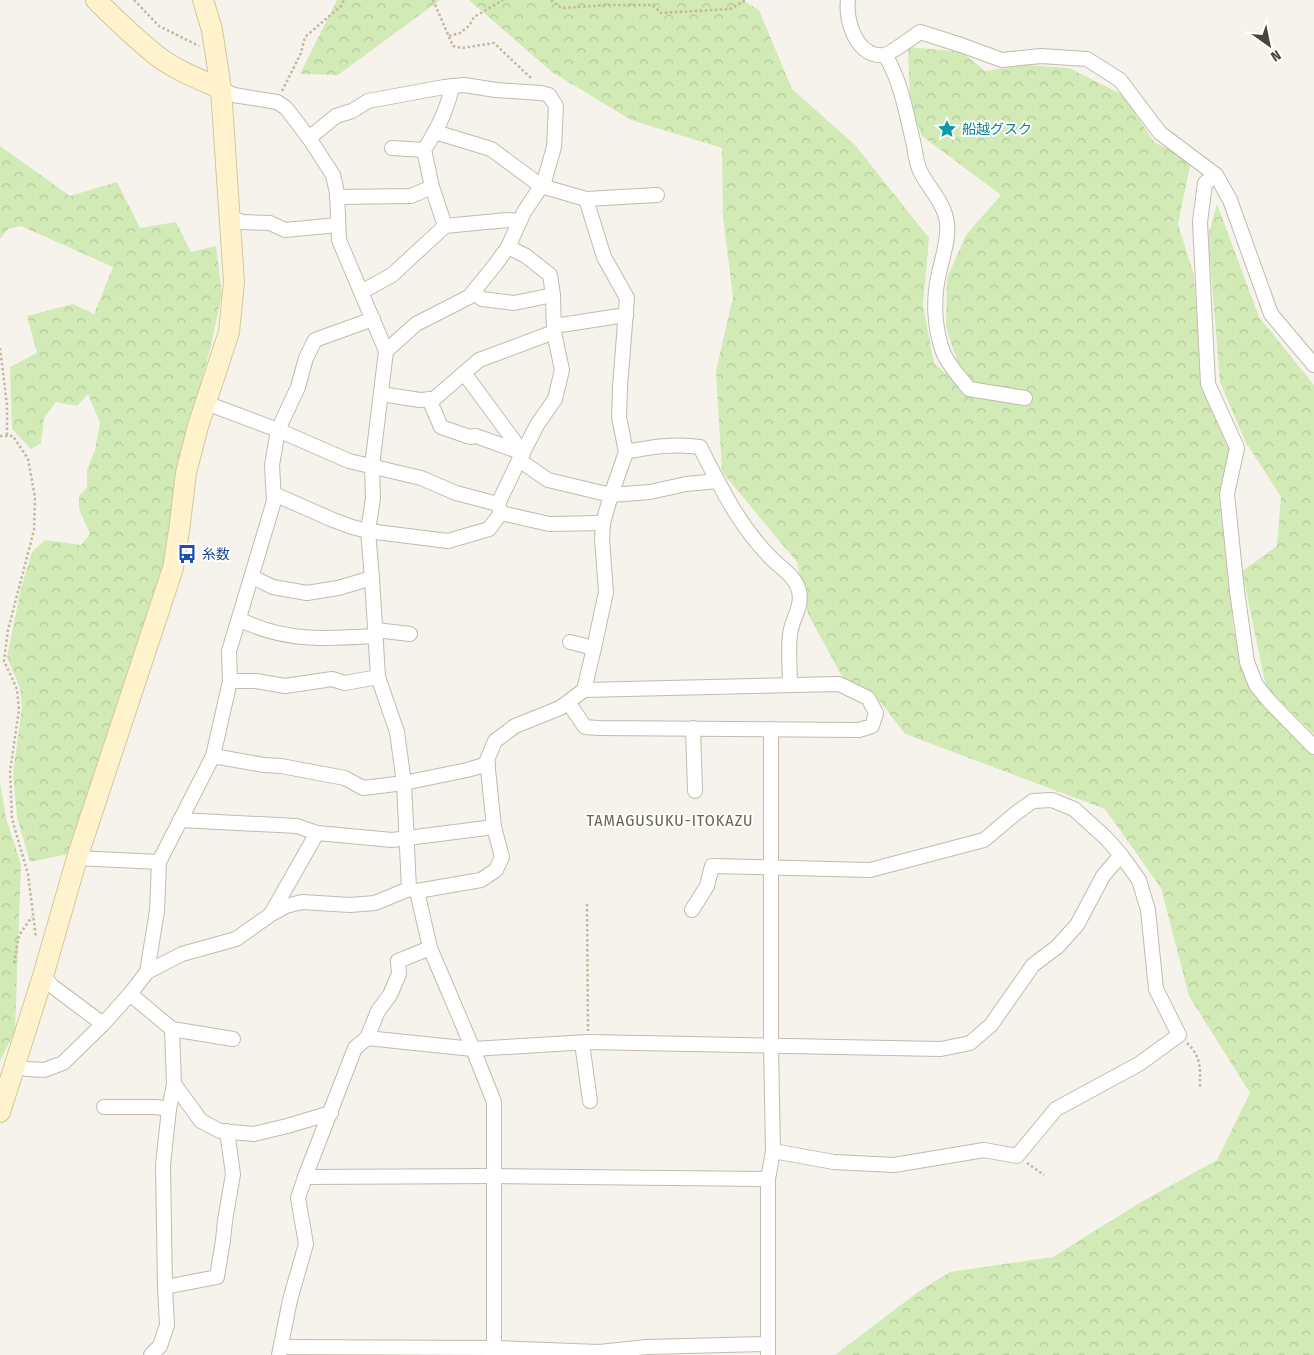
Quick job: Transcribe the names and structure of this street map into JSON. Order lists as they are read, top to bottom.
{
  "districts": ["TAMAGUSUKU-ITOKAZU"],
  "places": {
    "place": ["船越グスク"],
    "bus stop": ["糸数"]
  },
  "north": "bottom right"
}
